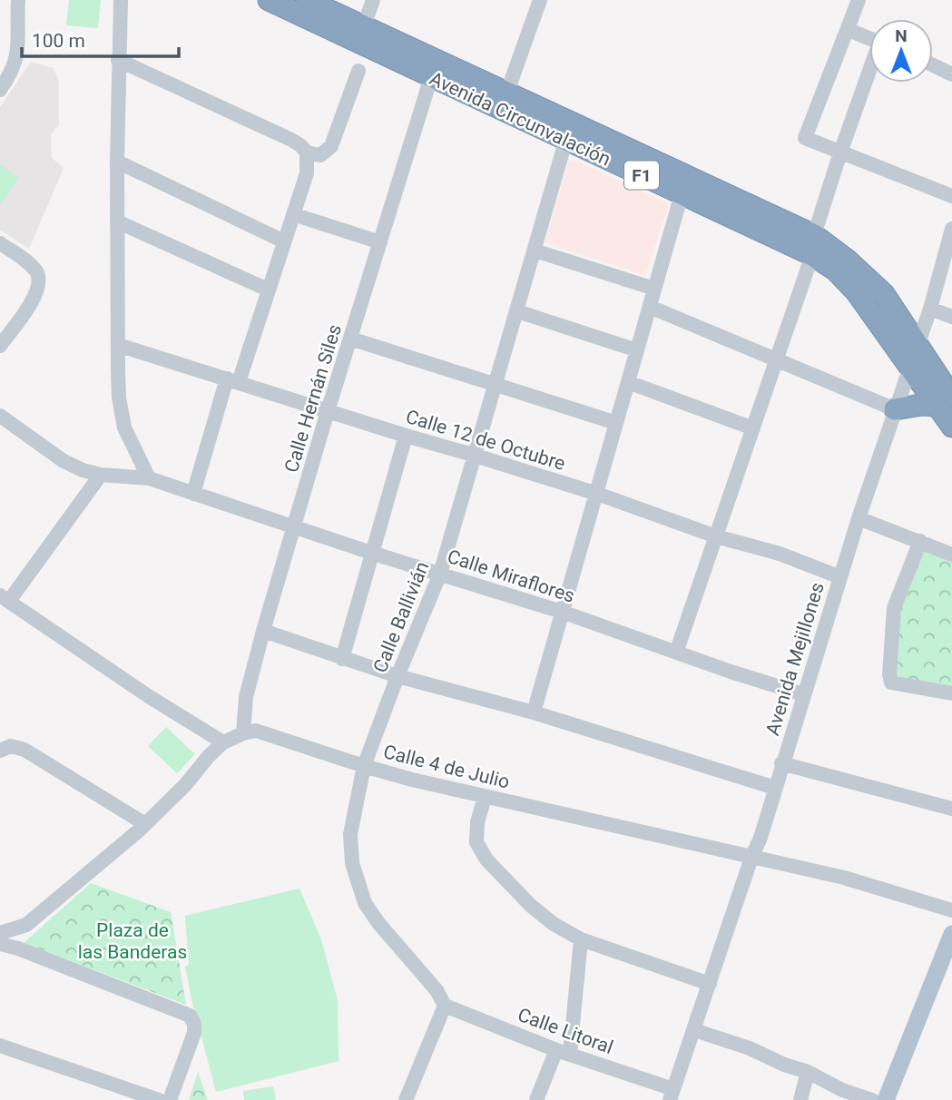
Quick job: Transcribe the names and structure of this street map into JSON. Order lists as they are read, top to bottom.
{
  "streets": {
    "highway": ["Avenida Circunvalación", "F1"],
    "street": [
      "Calle Hernán Siles",
      "Calle 12 de Octubre",
      "Calle Miraflores",
      "Calle Ballivián",
      "Avenida Mejillones",
      "Calle 4 de Julio",
      "Calle Litoral"
    ]
  },
  "crossings": [
    ["Avenida Circunvalación", "Calle Hernán Siles"],
    ["Avenida Circunvalación", "Calle Ballivián"],
    ["Avenida Circunvalación", "Avenida Mejillones"],
    ["Calle Hernán Siles", "Calle 12 de Octubre"],
    ["Calle Hernán Siles", "Calle Miraflores"],
    ["Calle Hernán Siles", "Calle 4 de Julio"],
    ["Calle 12 de Octubre", "Calle Ballivián"],
    ["Calle 12 de Octubre", "Avenida Mejillones"],
    ["Calle Miraflores", "Calle Ballivián"],
    ["Calle Miraflores", "Avenida Mejillones"],
    ["Calle Ballivián", "Calle 4 de Julio"],
    ["Calle Ballivián", "Calle Litoral"],
    ["Avenida Mejillones", "Calle 4 de Julio"],
    ["Avenida Mejillones", "Calle Litoral"]
  ],
  "parks": ["Plaza de las Banderas"],
  "scale_bar": "100 m",
  "north": "top"
}
